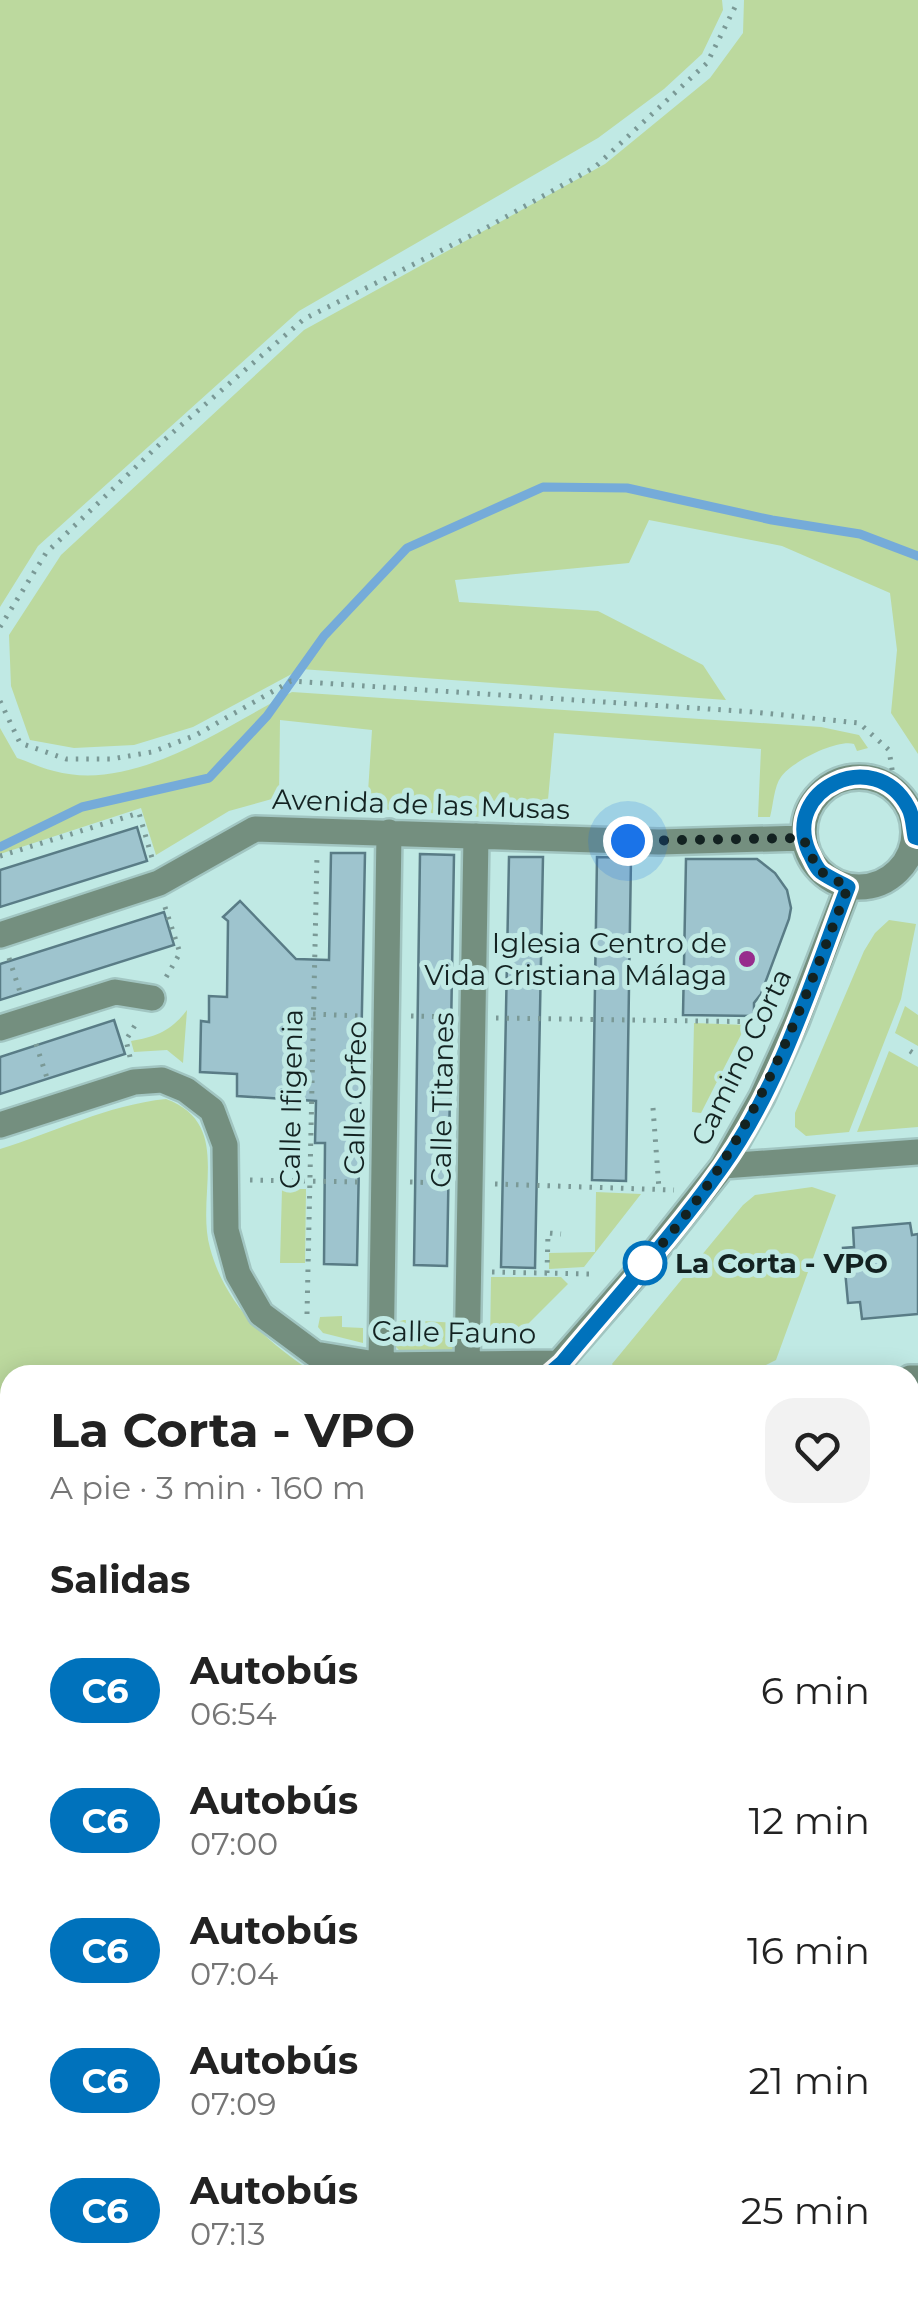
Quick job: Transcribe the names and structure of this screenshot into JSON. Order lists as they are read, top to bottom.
{
  "streets": {
    "street": [
      "Avenida de las Musas",
      "Camino Corta",
      "Calle Orfeo",
      "Calle Titanes",
      "Calle Fauno"
    ],
    "path": ["Calle Ifigenia"]
  },
  "crossings": [
    ["Avenida de las Musas", "Camino Corta"],
    ["Avenida de las Musas", "Calle Orfeo"],
    ["Avenida de las Musas", "Calle Titanes"],
    ["Calle Orfeo", "Calle Fauno"],
    ["Calle Ifigenia", "Calle Fauno"]
  ],
  "places": ["Iglesia Centro de Vida Cristiana Málaga", "La Corta - VPO"],
  "lines": ["bus line C6"],
  "page": {
    "heading": [
      ["La Corta - VPO", "A pie · 3 min · 160 m"],
      "Salidas"
    ],
    "list": [
      {
        "mark": "C6",
        "name": "Autobús",
        "note": "06:54",
        "value": "6 min"
      },
      {
        "mark": "C6",
        "name": "Autobús",
        "note": "07:00",
        "value": "12 min"
      },
      {
        "mark": "C6",
        "name": "Autobús",
        "note": "07:04",
        "value": "16 min"
      },
      {
        "mark": "C6",
        "name": "Autobús",
        "note": "07:09",
        "value": "21 min"
      },
      {
        "mark": "C6",
        "name": "Autobús",
        "note": "07:13",
        "value": "25 min"
      }
    ]
  }
}
